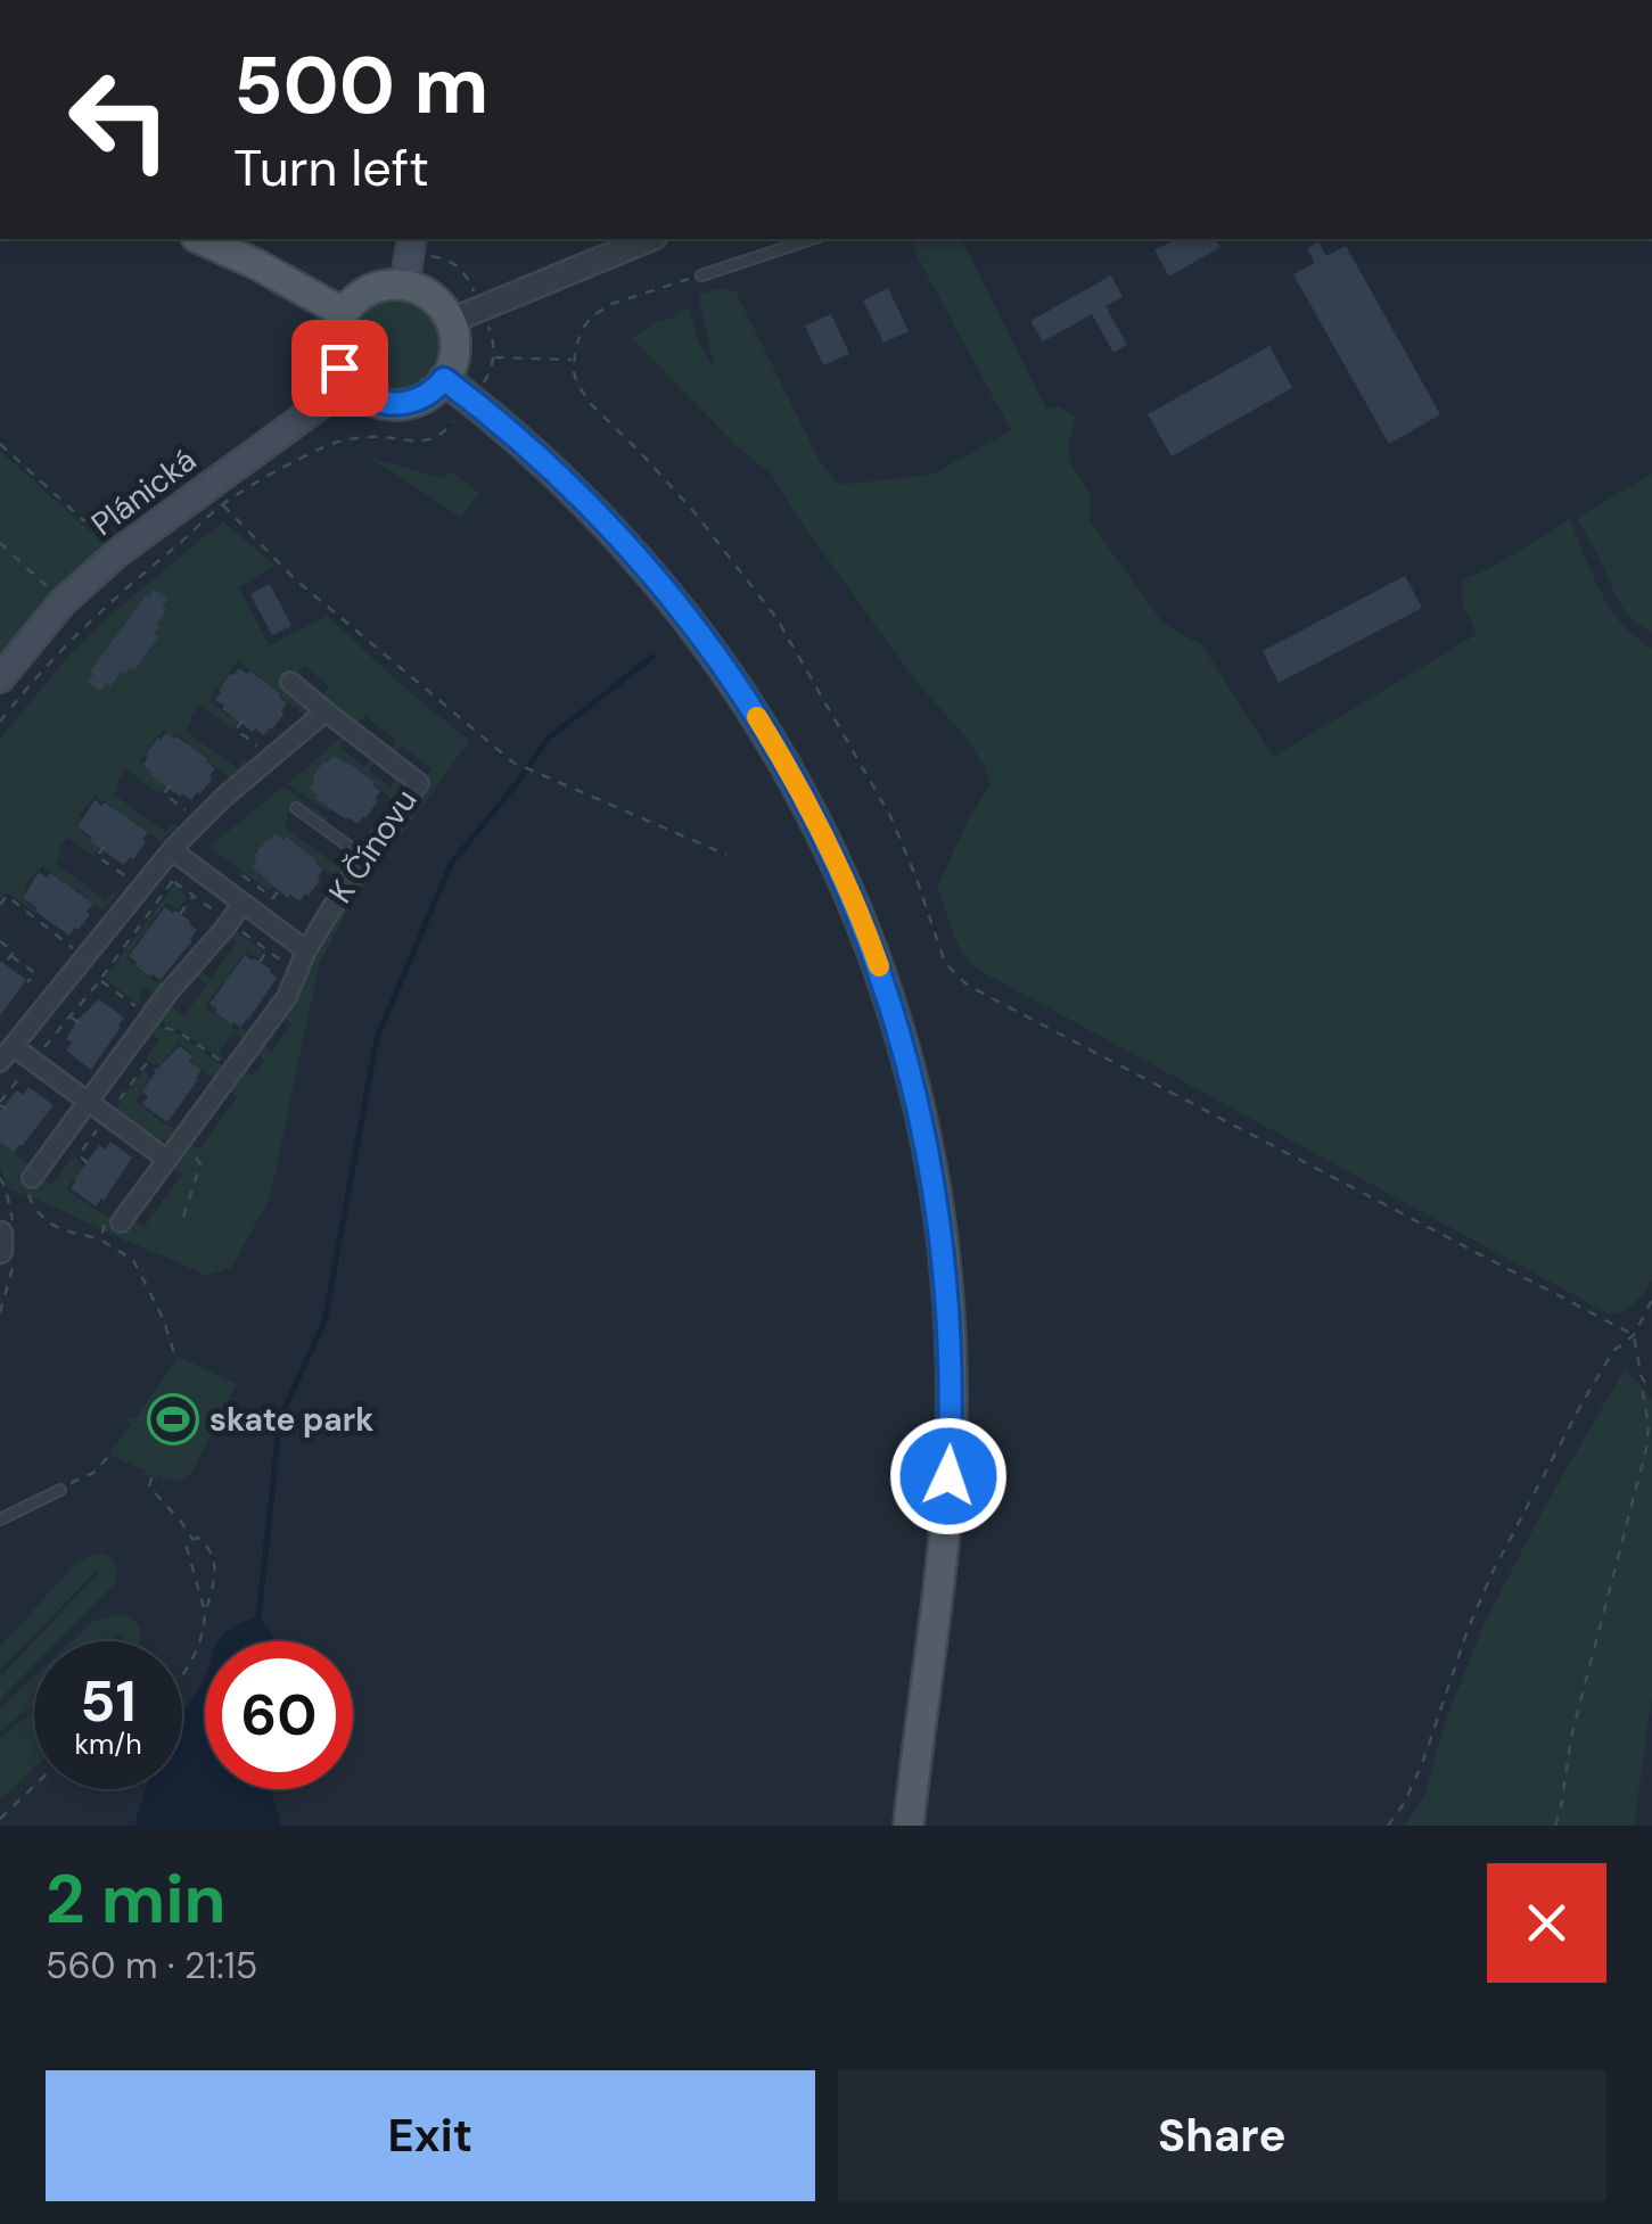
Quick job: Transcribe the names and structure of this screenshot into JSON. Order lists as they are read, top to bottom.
{
  "streets": {
    "main road": ["Plánická"],
    "street": ["K Čínovu"]
  },
  "places": {
    "sports": ["skate park"]
  },
  "page": {
    "turn": ["500 m", "Turn left"],
    "speed": "51 km/h",
    "limit": "60",
    "heading": ["2 min", "560 m · 21:15"],
    "buttons": ["Exit", "Share"]
  }
}
